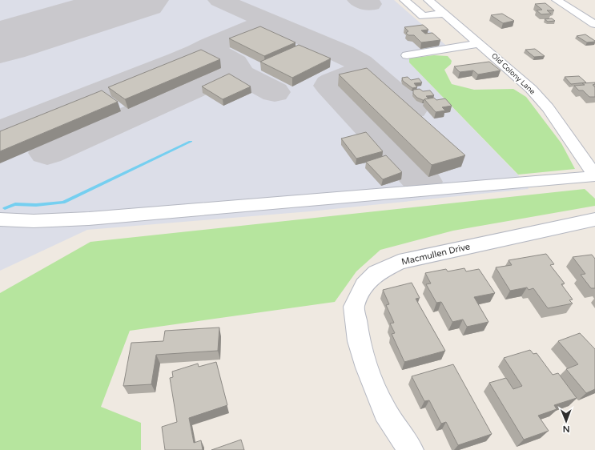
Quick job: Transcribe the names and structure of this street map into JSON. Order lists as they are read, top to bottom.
{
  "streets": {
    "street": ["Old Colony Lane", "Macmullen Drive"]
  },
  "north": "bottom"
}
